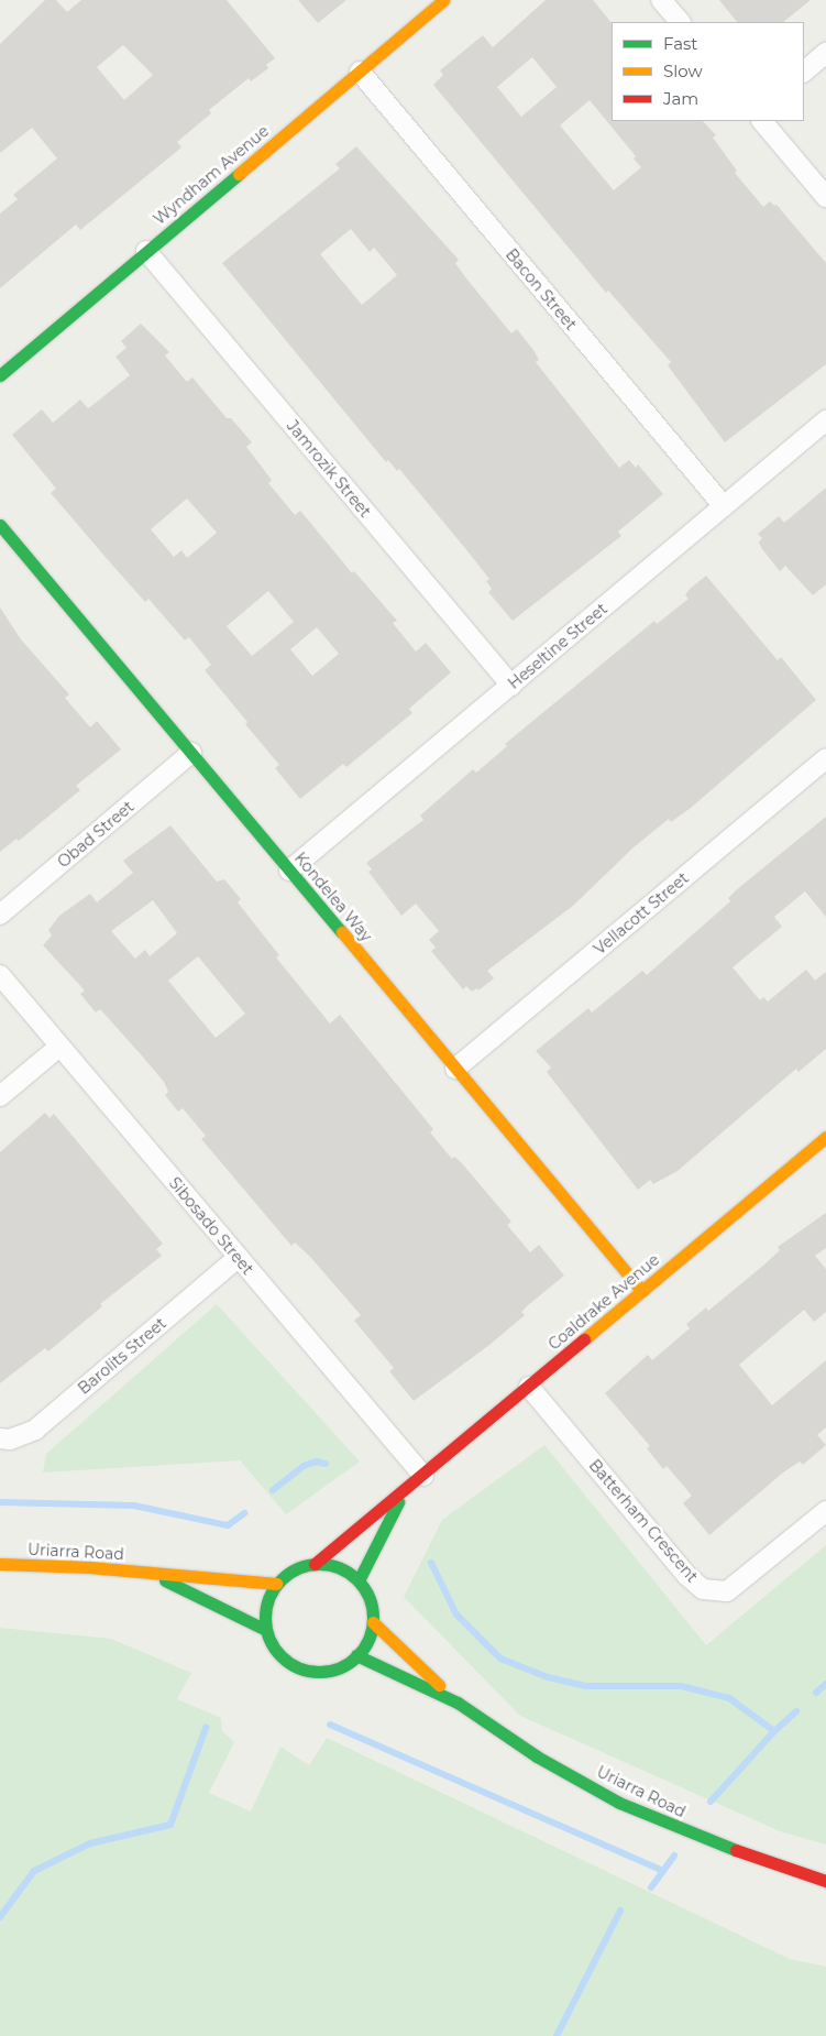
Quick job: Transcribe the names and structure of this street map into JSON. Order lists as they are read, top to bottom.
{
  "streets": {
    "street": [
      "Wyndham Avenue",
      "Bacon Street",
      "Jamrozik Street",
      "Heseltine Street",
      "Obad Street",
      "Kondelea Way",
      "Vellacott Street",
      "Sibosado Street",
      "Coaldrake Avenue",
      "Barolits Street",
      "Batterham Crescent",
      "Uriarra Road"
    ]
  },
  "crossings": [
    ["Wyndham Avenue", "Bacon Street"],
    ["Wyndham Avenue", "Jamrozik Street"],
    ["Bacon Street", "Heseltine Street"],
    ["Jamrozik Street", "Heseltine Street"],
    ["Heseltine Street", "Kondelea Way"],
    ["Obad Street", "Kondelea Way"],
    ["Kondelea Way", "Vellacott Street"],
    ["Kondelea Way", "Coaldrake Avenue"],
    ["Sibosado Street", "Coaldrake Avenue"],
    ["Sibosado Street", "Barolits Street"],
    ["Coaldrake Avenue", "Batterham Crescent"],
    ["Coaldrake Avenue", "Uriarra Road"]
  ],
  "legend": ["Fast", "Slow", "Jam"]
}
